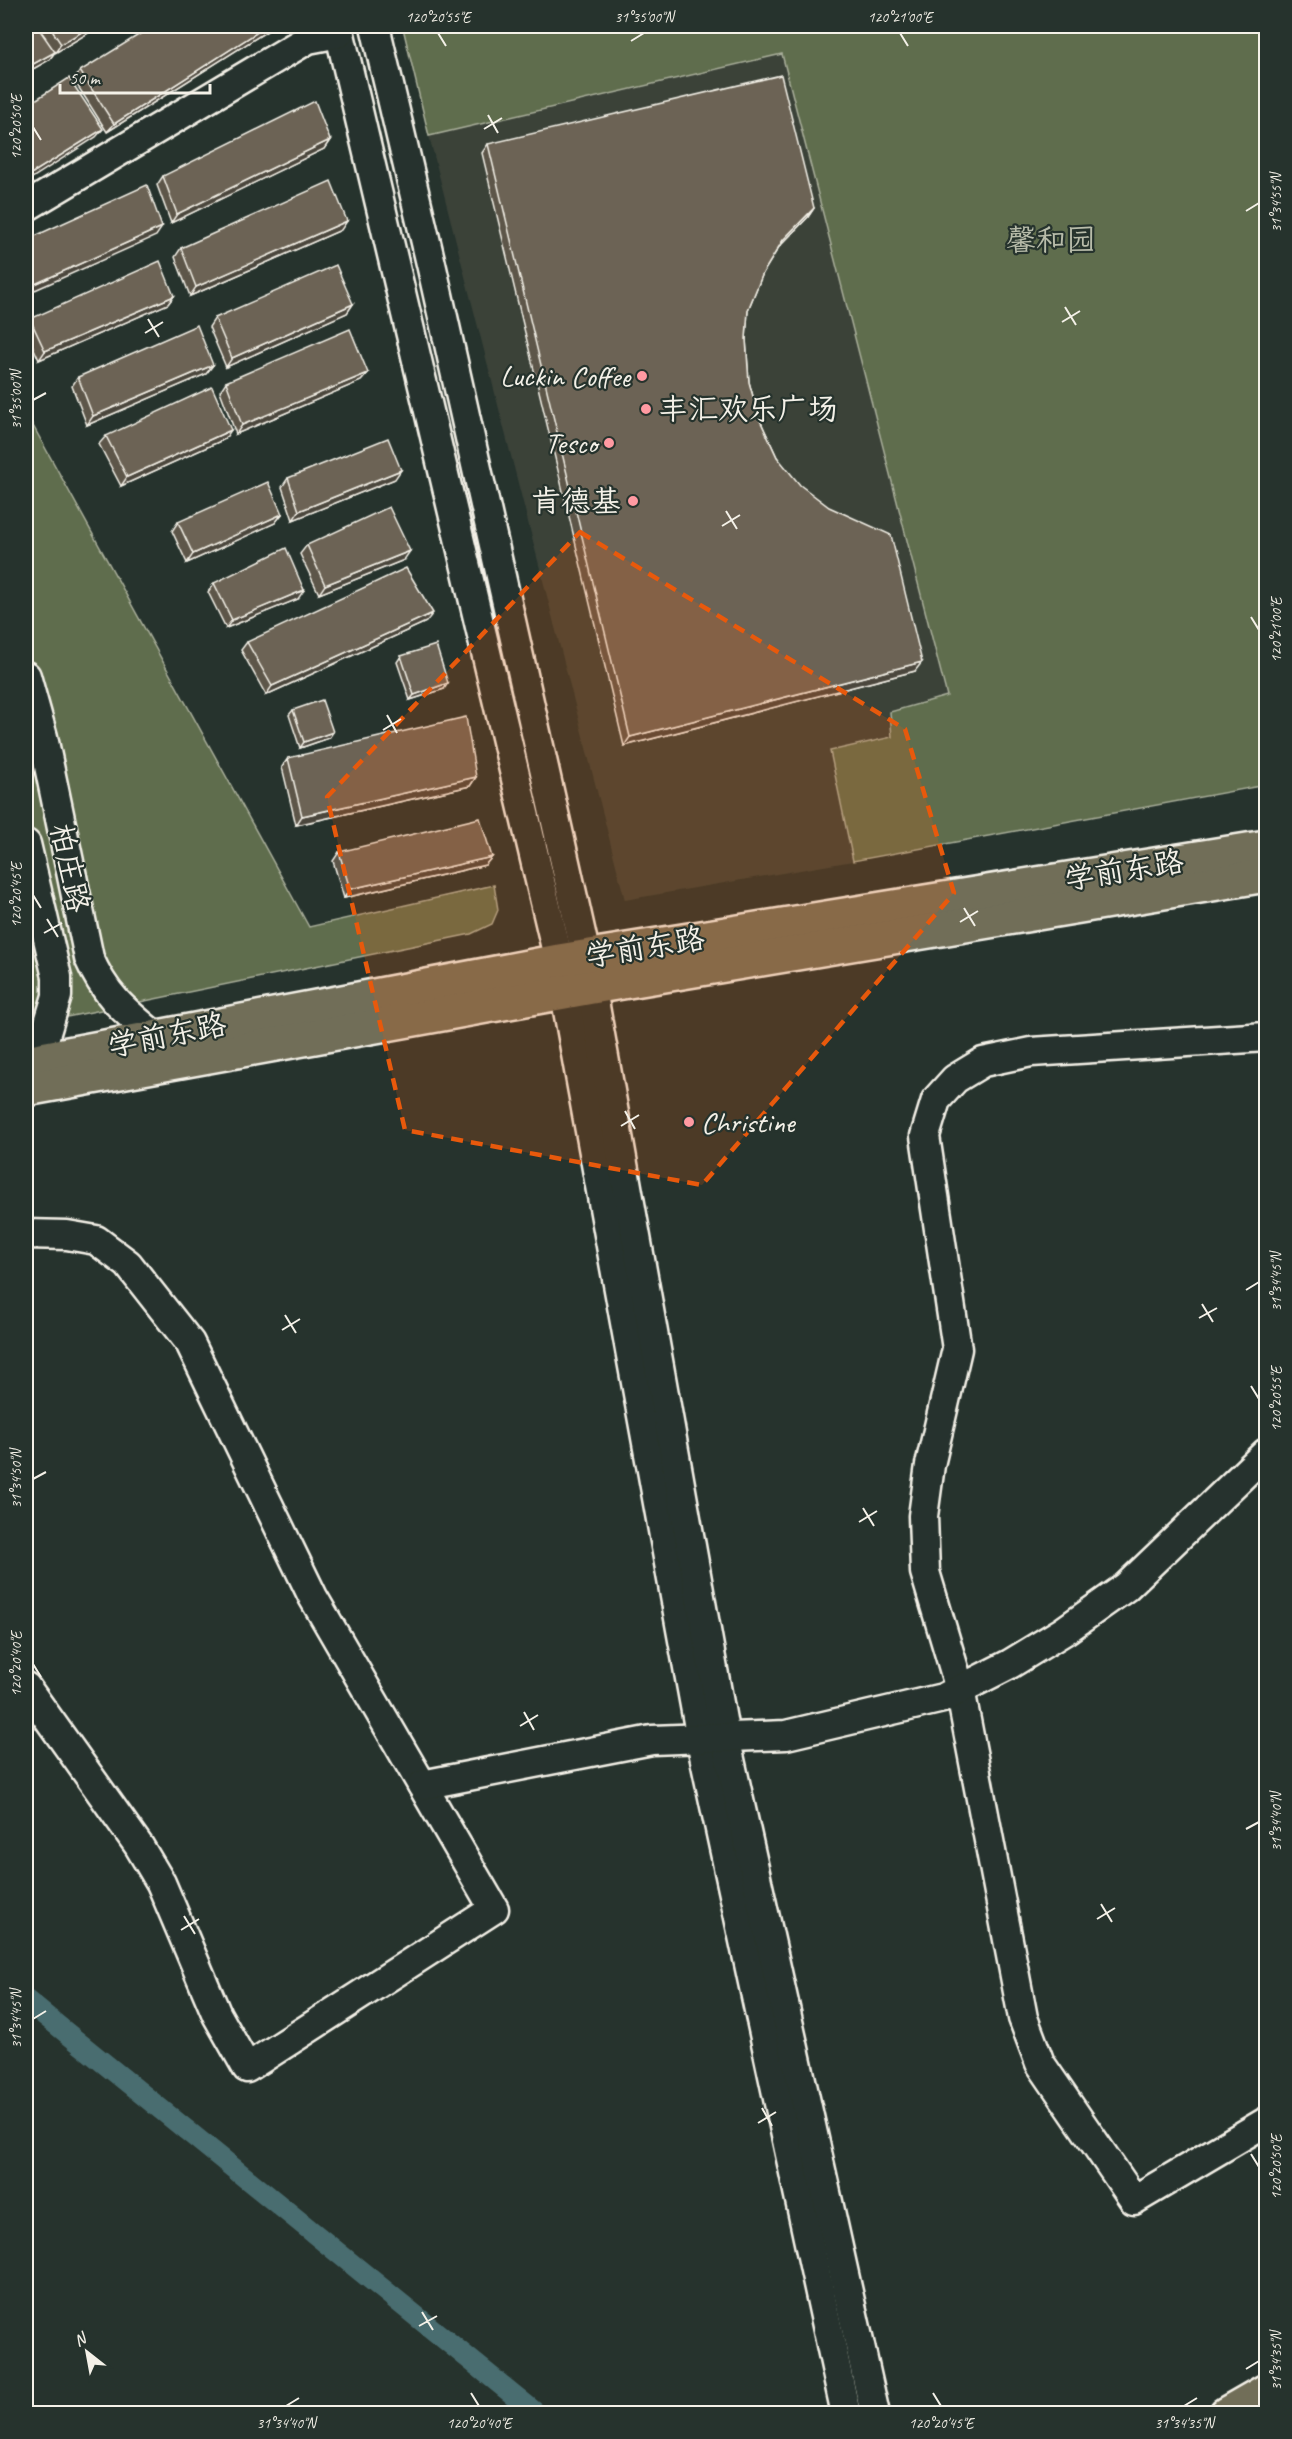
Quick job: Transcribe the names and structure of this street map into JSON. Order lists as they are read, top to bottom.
{
  "streets": {
    "main road": ["学前东路"],
    "street": ["柏庄路"]
  },
  "crossings": [
    ["柏庄路", "学前东路"]
  ],
  "parks": ["馨和园"],
  "places": [
    "Luckin Coffee",
    "丰汇欢乐广场",
    "Tesco",
    "肯德基",
    "Christine"
  ],
  "scale_bar": "50 m",
  "north": "top left",
  "coordinates": [
    "120°20'55\"E",
    "31°35'00\"N",
    "120°21'00\"E",
    "120°20'50\"E",
    "31°34'55\"N",
    "120°20'45\"E",
    "31°34'45\"N",
    "31°34'50\"N",
    "120°20'40\"E",
    "31°34'40\"N",
    "31°34'35\"N"
  ]
}
